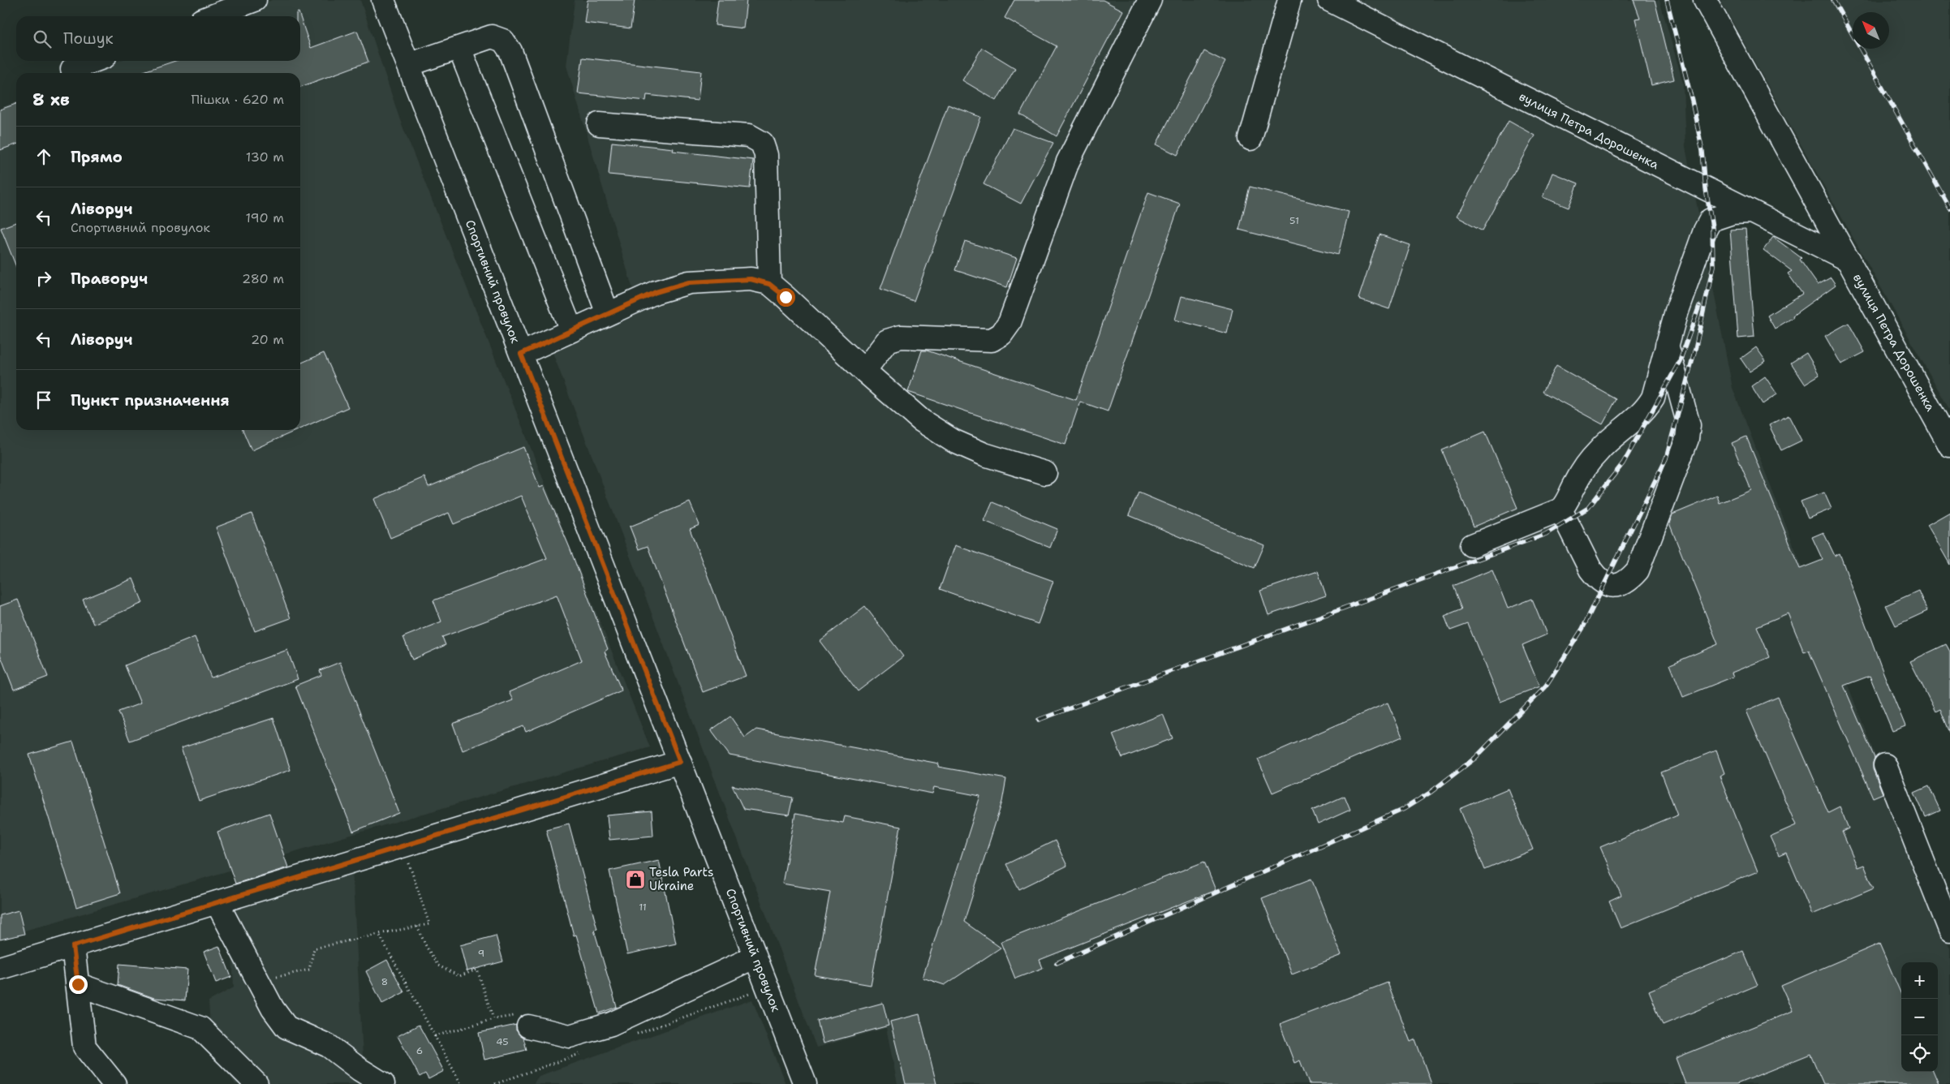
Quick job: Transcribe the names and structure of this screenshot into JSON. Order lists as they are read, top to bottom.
{
  "streets": {
    "street": ["вулиця Петра Дорошенка", "Спортивний провулок"]
  },
  "places": {
    "shop": ["Tesla Parts Ukraine"]
  },
  "house_numbers": [
    "51",
    "11",
    "9",
    "8",
    "45",
    "6"
  ],
  "north": "top left",
  "page": {
    "search": "Пошук",
    "heading": ["8 хв", "Пішки · 620 m"],
    "list": [
      ["Прямо", "130 m"],
      ["Ліворуч", "Спортивний провулок", "190 m"],
      ["Праворуч", "280 m"],
      ["Ліворуч", "20 m"],
      "Пункт призначення"
    ],
    "map_buttons": ["+", "−"]
  }
}
